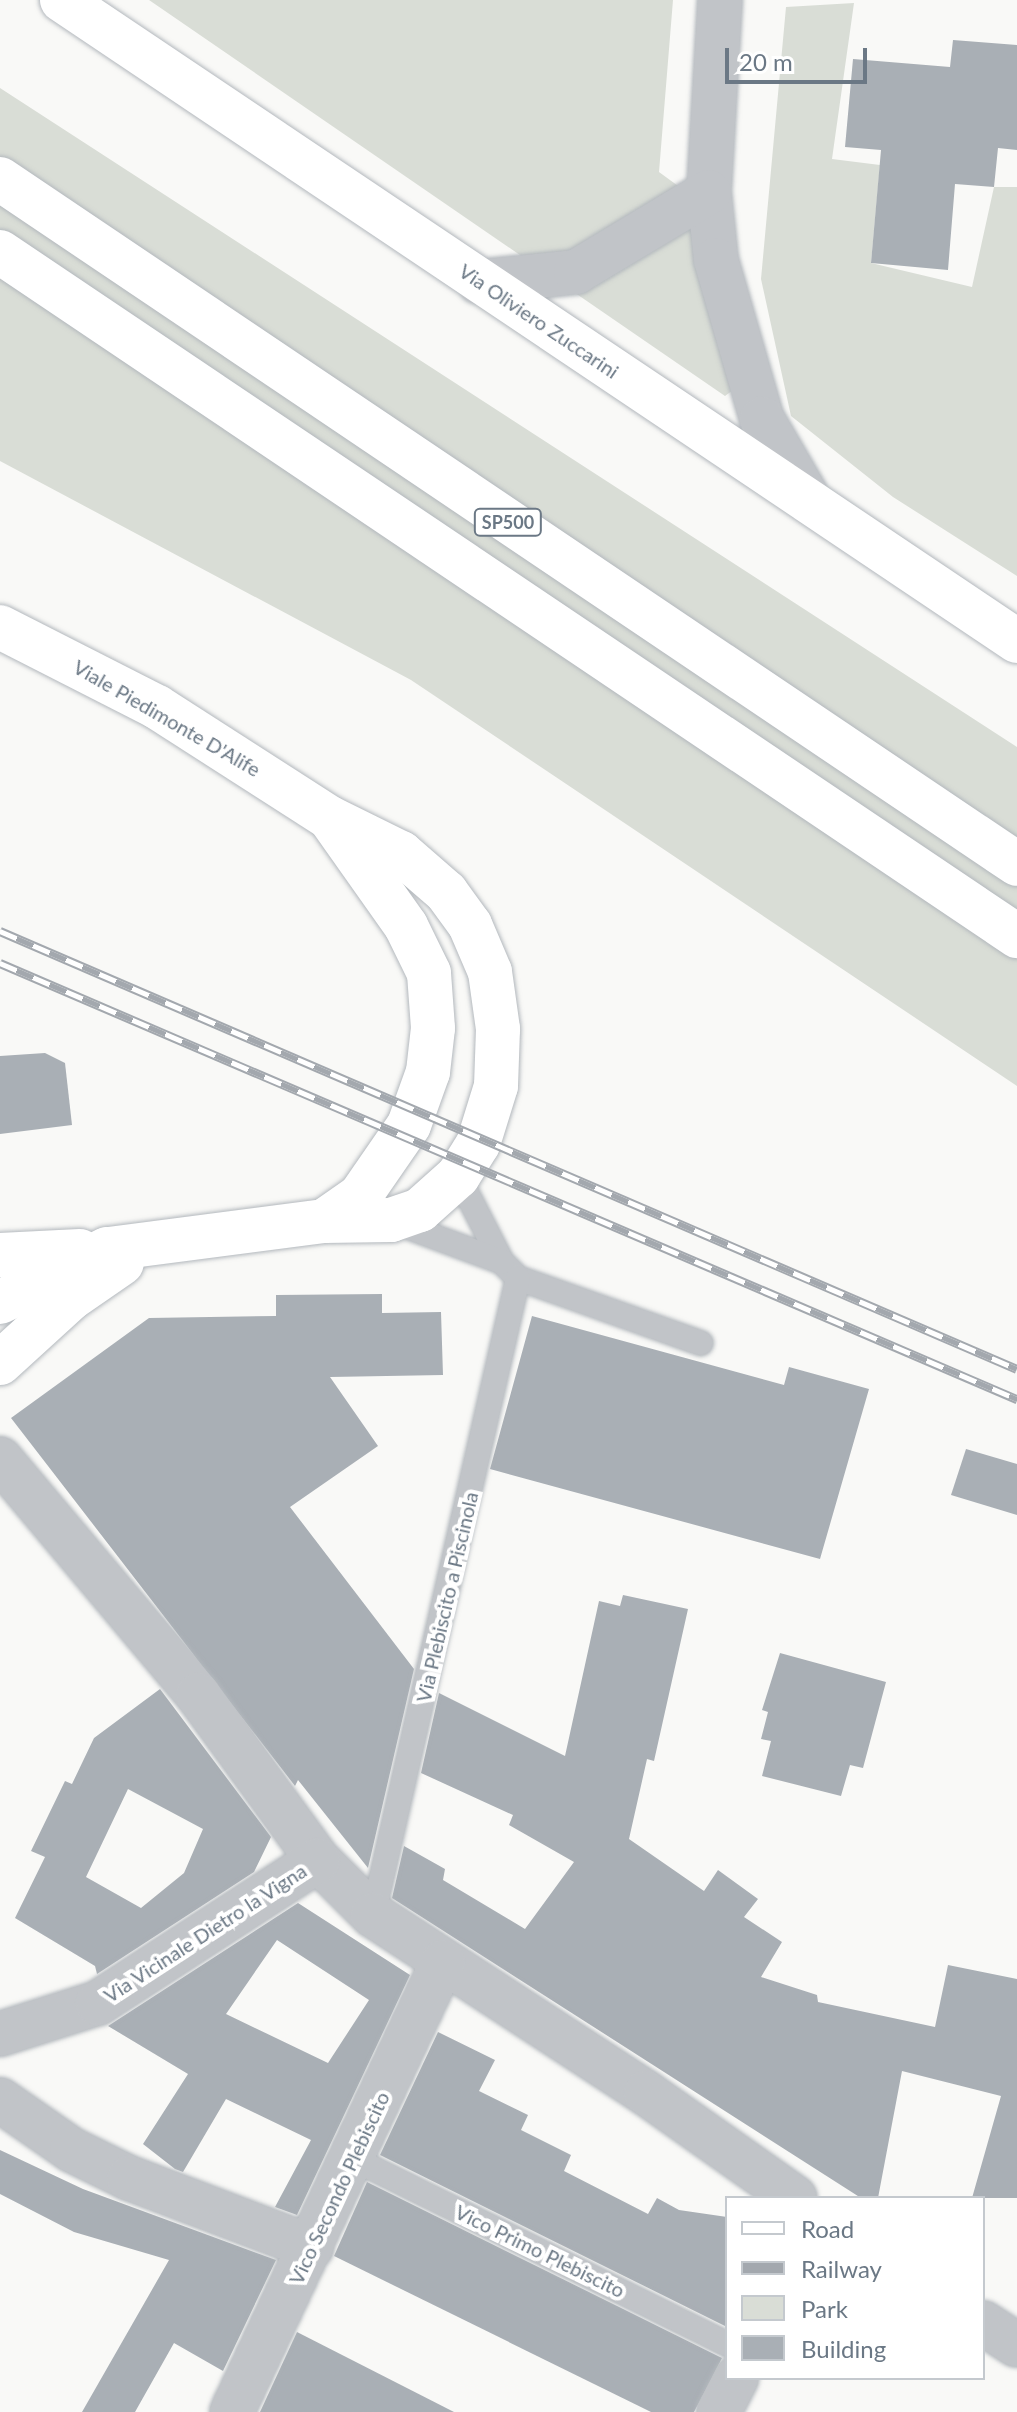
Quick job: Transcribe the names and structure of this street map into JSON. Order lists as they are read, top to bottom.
{
  "streets": {
    "main road": ["Via Oliviero Zuccarini", "SP500", "Viale Piedimonte D'Alife"],
    "street": ["Via Vicinale Dietro la Vigna", "Vico Secondo Plebiscito"],
    "lane": ["Via Plebiscito a Piscinola", "Vico Primo Plebiscito"]
  },
  "crossings": [
    ["Vico Secondo Plebiscito", "Vico Primo Plebiscito"]
  ],
  "legend": [
    "Road",
    "Railway",
    "Park",
    "Building"
  ],
  "scale_bar": "20 m"
}
